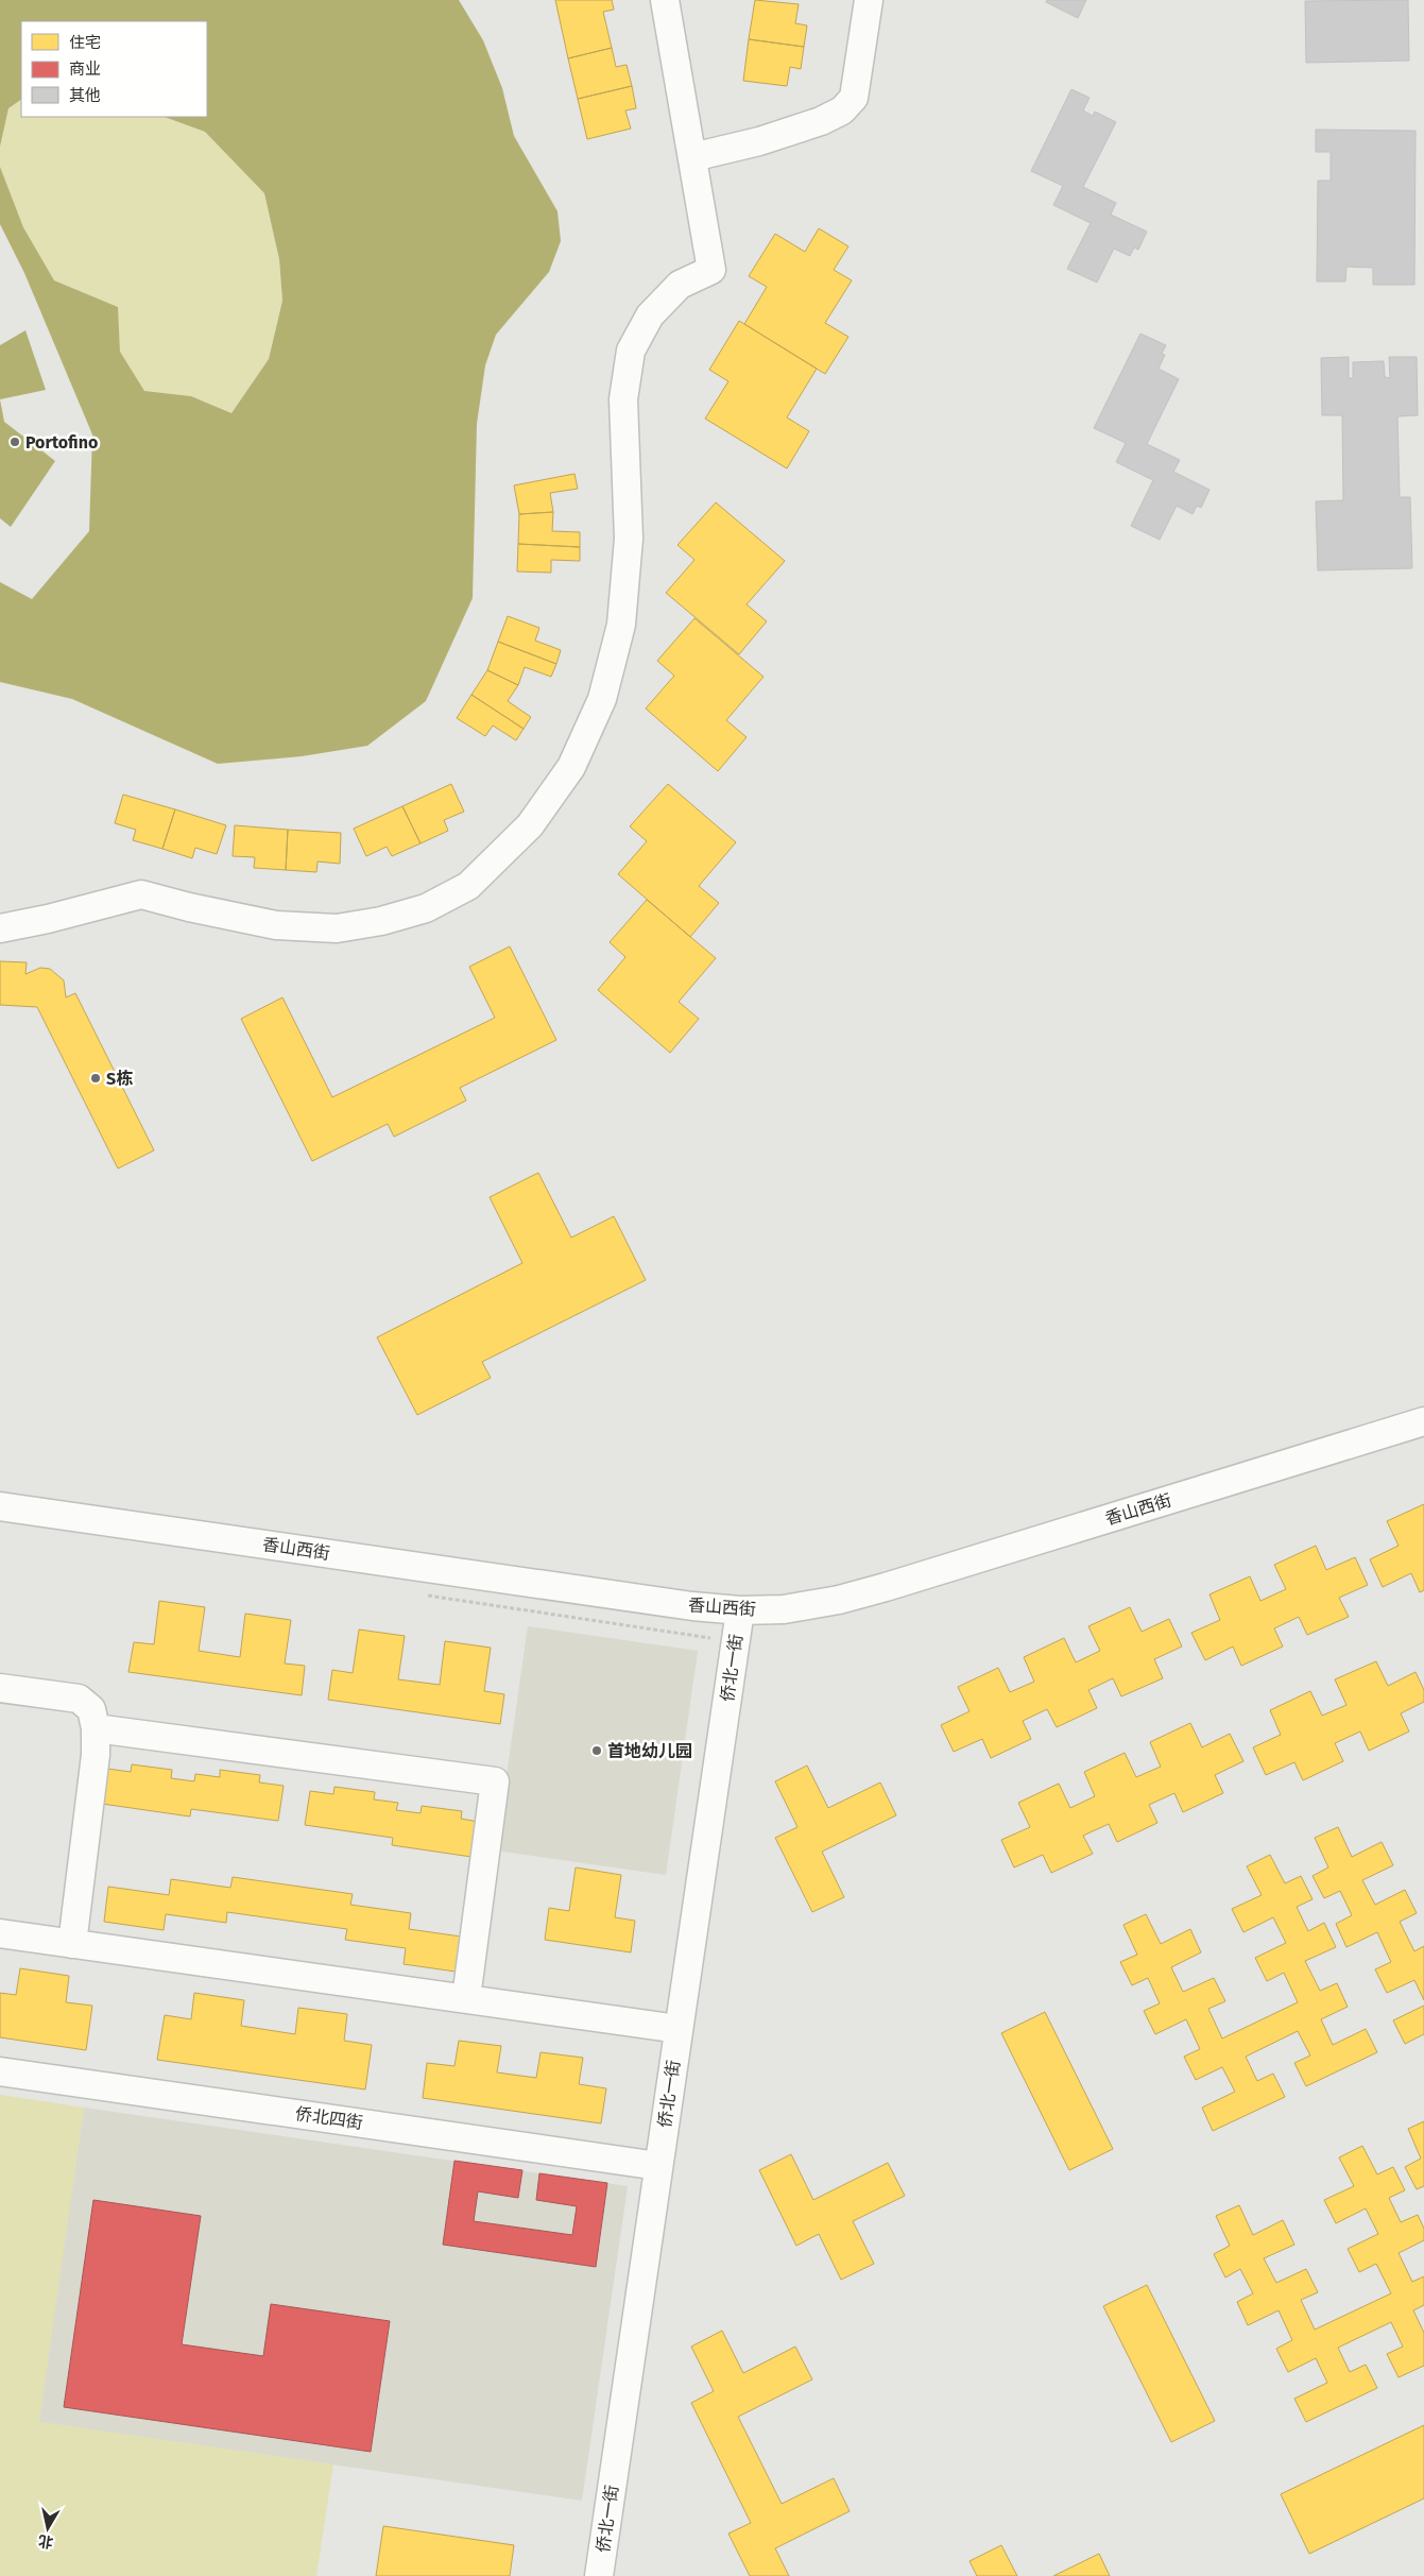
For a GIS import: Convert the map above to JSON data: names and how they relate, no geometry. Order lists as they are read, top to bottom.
{
  "streets": {
    "street": ["香山西街", "侨北一街", "侨北四街"]
  },
  "crossings": [
    ["香山西街", "侨北一街"],
    ["侨北一街", "侨北四街"]
  ],
  "places": ["Portofino", "S栋", "首地幼儿园"],
  "legend": ["住宅", "商业", "其他"],
  "north": "bottom"
}
